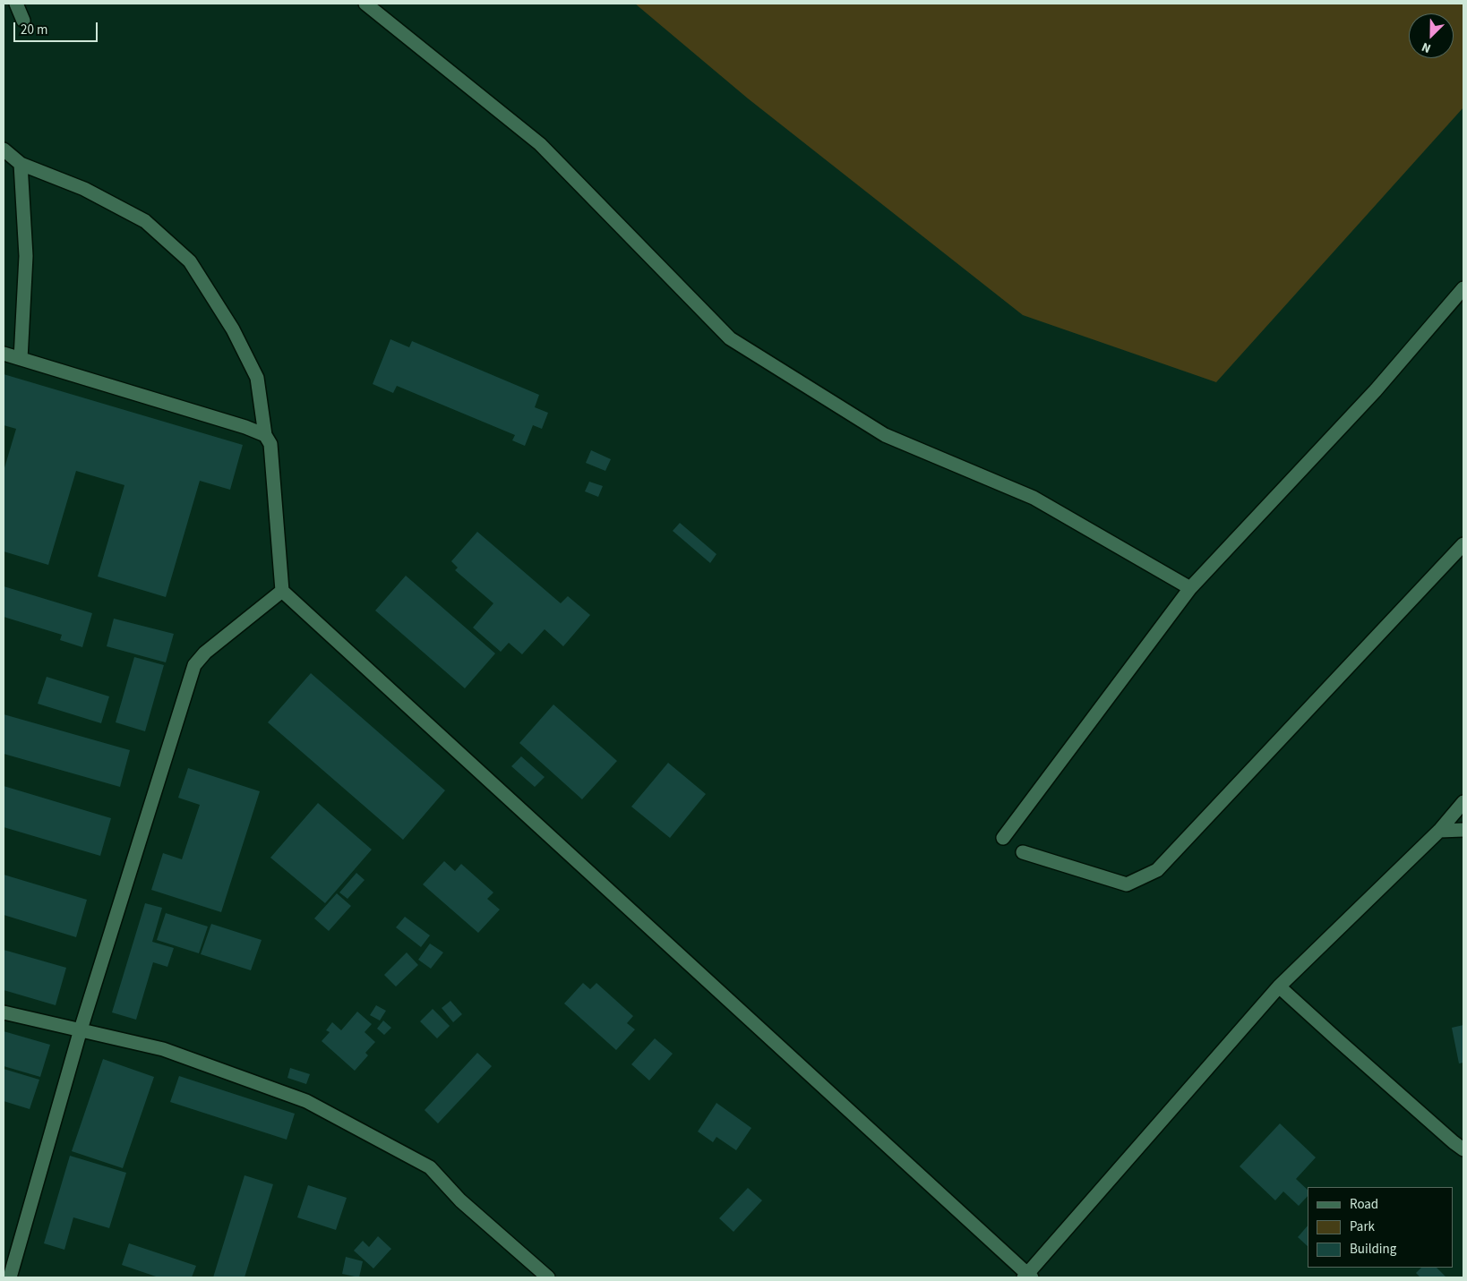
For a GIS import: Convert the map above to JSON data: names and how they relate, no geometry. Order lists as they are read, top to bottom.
{
  "legend": ["Road", "Park", "Building"],
  "scale_bar": "20 m",
  "north": "bottom left"
}
